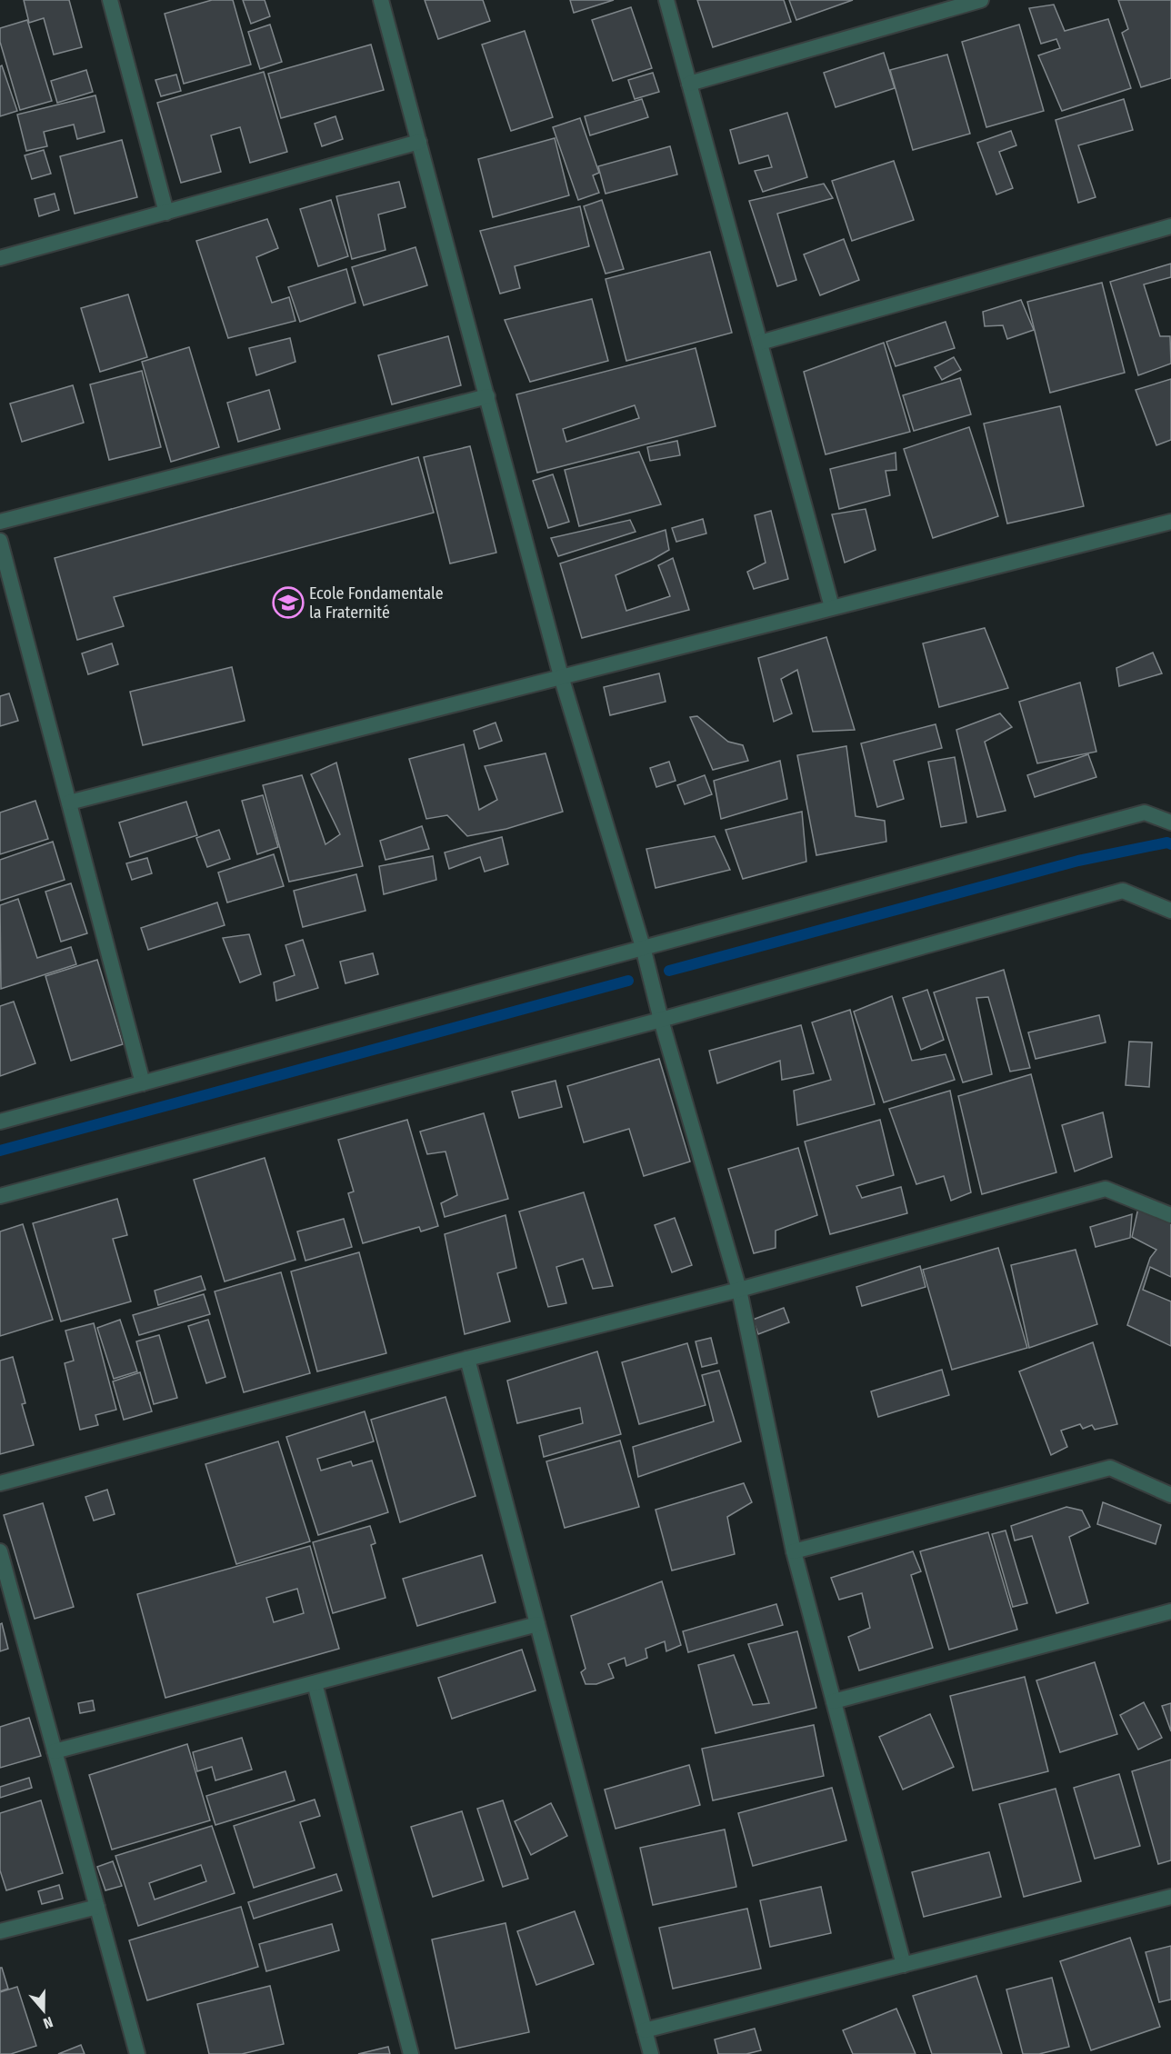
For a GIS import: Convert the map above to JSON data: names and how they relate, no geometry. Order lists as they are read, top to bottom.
{
  "places": {
    "school or university": ["Ecole Fondamentale la Fraternité"]
  },
  "north": "bottom"
}
